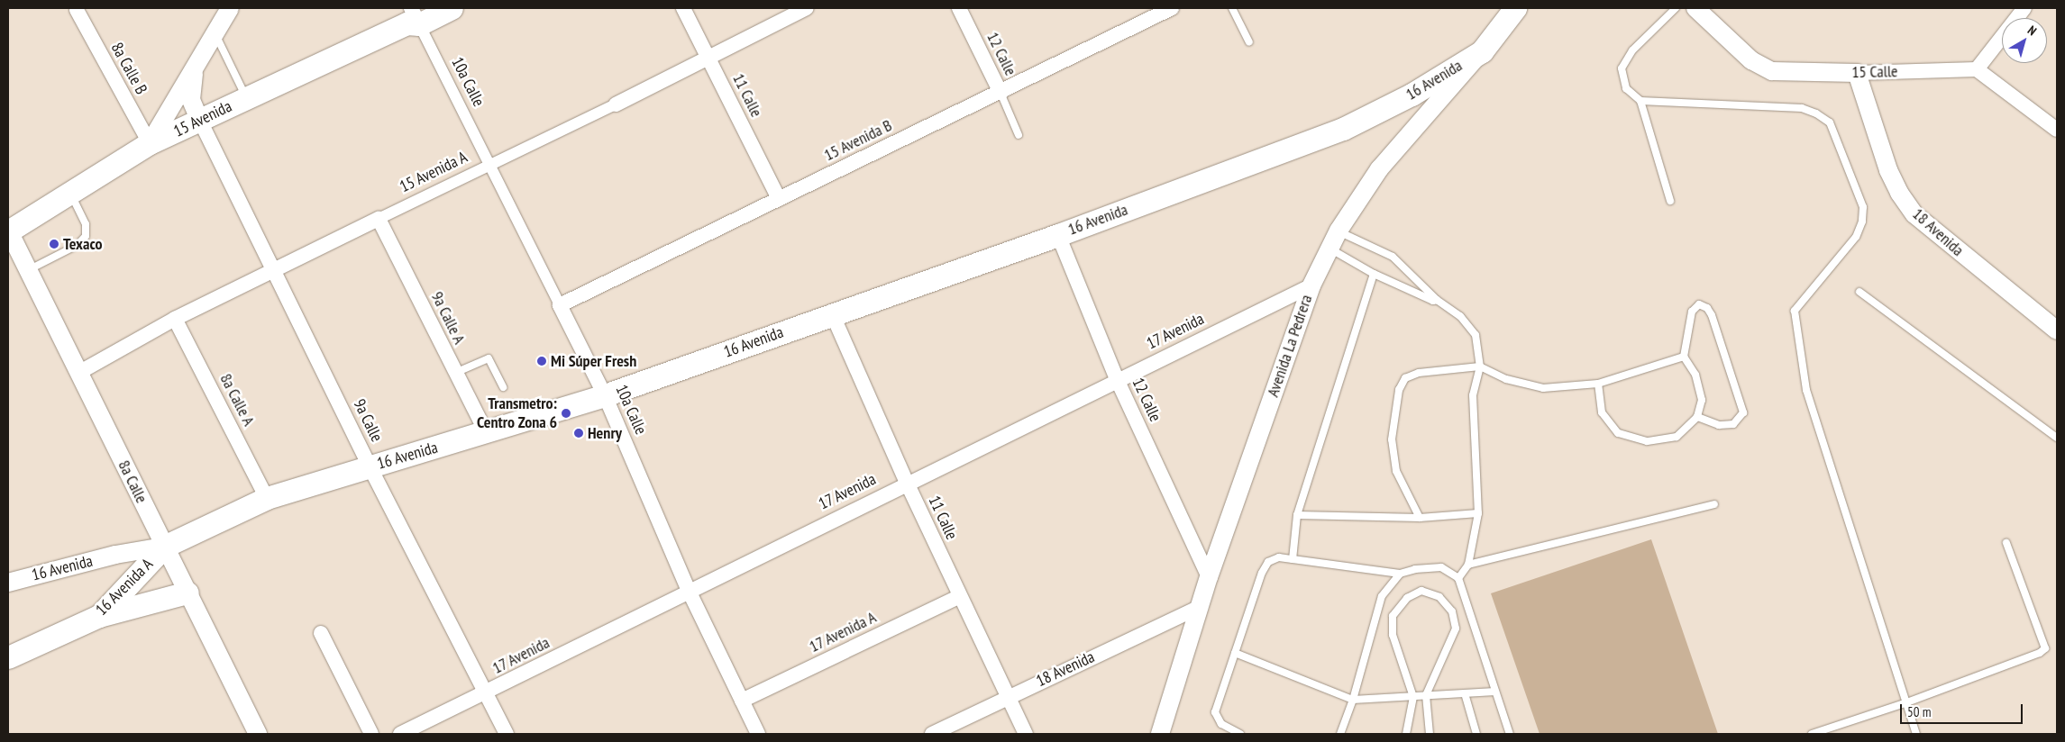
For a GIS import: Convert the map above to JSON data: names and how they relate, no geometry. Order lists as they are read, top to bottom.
{
  "streets": {
    "main road": [
      "16 Avenida",
      "15 Avenida",
      "Avenida La Pedrera",
      "16 Avenida A"
    ],
    "street": [
      "12 Calle",
      "8a Calle B",
      "15 Calle",
      "10a Calle",
      "11 Calle",
      "15 Avenida B",
      "15 Avenida A",
      "18 Avenida",
      "9a Calle A",
      "17 Avenida",
      "8a Calle A",
      "9a Calle",
      "8a Calle",
      "17 Avenida A"
    ]
  },
  "crossings": [
    ["12 Calle", "16 Avenida"],
    ["12 Calle", "15 Avenida B"],
    ["12 Calle", "17 Avenida"],
    ["12 Calle", "Avenida La Pedrera"],
    ["8a Calle B", "15 Avenida"],
    ["15 Calle", "18 Avenida"],
    ["16 Avenida", "10a Calle"],
    ["16 Avenida", "11 Calle"],
    ["16 Avenida", "9a Calle A"],
    ["16 Avenida", "Avenida La Pedrera"],
    ["16 Avenida", "8a Calle A"],
    ["16 Avenida", "9a Calle"],
    ["16 Avenida", "8a Calle"],
    ["16 Avenida", "16 Avenida A"],
    ["10a Calle", "15 Avenida"],
    ["10a Calle", "15 Avenida B"],
    ["10a Calle", "15 Avenida A"],
    ["10a Calle", "17 Avenida"],
    ["10a Calle", "17 Avenida A"],
    ["11 Calle", "15 Avenida B"],
    ["11 Calle", "15 Avenida A"],
    ["11 Calle", "18 Avenida"],
    ["11 Calle", "17 Avenida"],
    ["11 Calle", "17 Avenida A"],
    ["15 Avenida", "9a Calle"],
    ["15 Avenida", "8a Calle"],
    ["15 Avenida A", "9a Calle A"],
    ["15 Avenida A", "8a Calle A"],
    ["15 Avenida A", "9a Calle"],
    ["15 Avenida A", "8a Calle"],
    ["18 Avenida", "Avenida La Pedrera"],
    ["17 Avenida", "Avenida La Pedrera"],
    ["17 Avenida", "9a Calle"],
    ["8a Calle", "16 Avenida A"]
  ],
  "places": [
    "Texaco",
    "Mi Súper Fresh",
    "Transmetro: Centro Zona 6",
    "Henry"
  ],
  "scale_bar": "50 m",
  "north": "top right"
}
